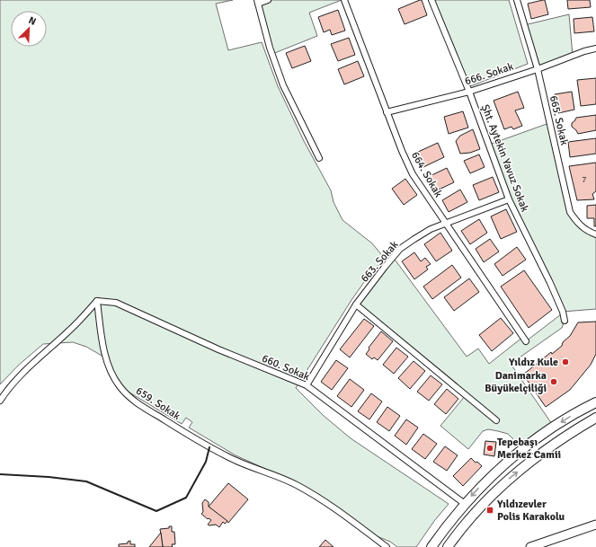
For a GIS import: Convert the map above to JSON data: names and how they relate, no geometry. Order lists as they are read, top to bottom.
{
  "streets": {
    "street": [
      "666. Sokak",
      "665. Sokak",
      "Şht. Aytekin Yavuz Sokak",
      "664. Sokak",
      "663. Sokak",
      "660. Sokak",
      "659. Sokak"
    ]
  },
  "crossings": [
    ["666. Sokak", "665. Sokak"],
    ["666. Sokak", "Şht. Aytekin Yavuz Sokak"],
    ["666. Sokak", "664. Sokak"],
    ["Şht. Aytekin Yavuz Sokak", "663. Sokak"],
    ["664. Sokak", "663. Sokak"],
    ["663. Sokak", "660. Sokak"],
    ["660. Sokak", "659. Sokak"]
  ],
  "places": {
    "other": ["Yıldız Kule", "Danimarka Büyükelçiliği", "Tepebaşı Merkez Camii"],
    "transit": ["Yıldızevler Polis Karakolu"]
  },
  "house_numbers": ["7"],
  "north": "top right"
}
